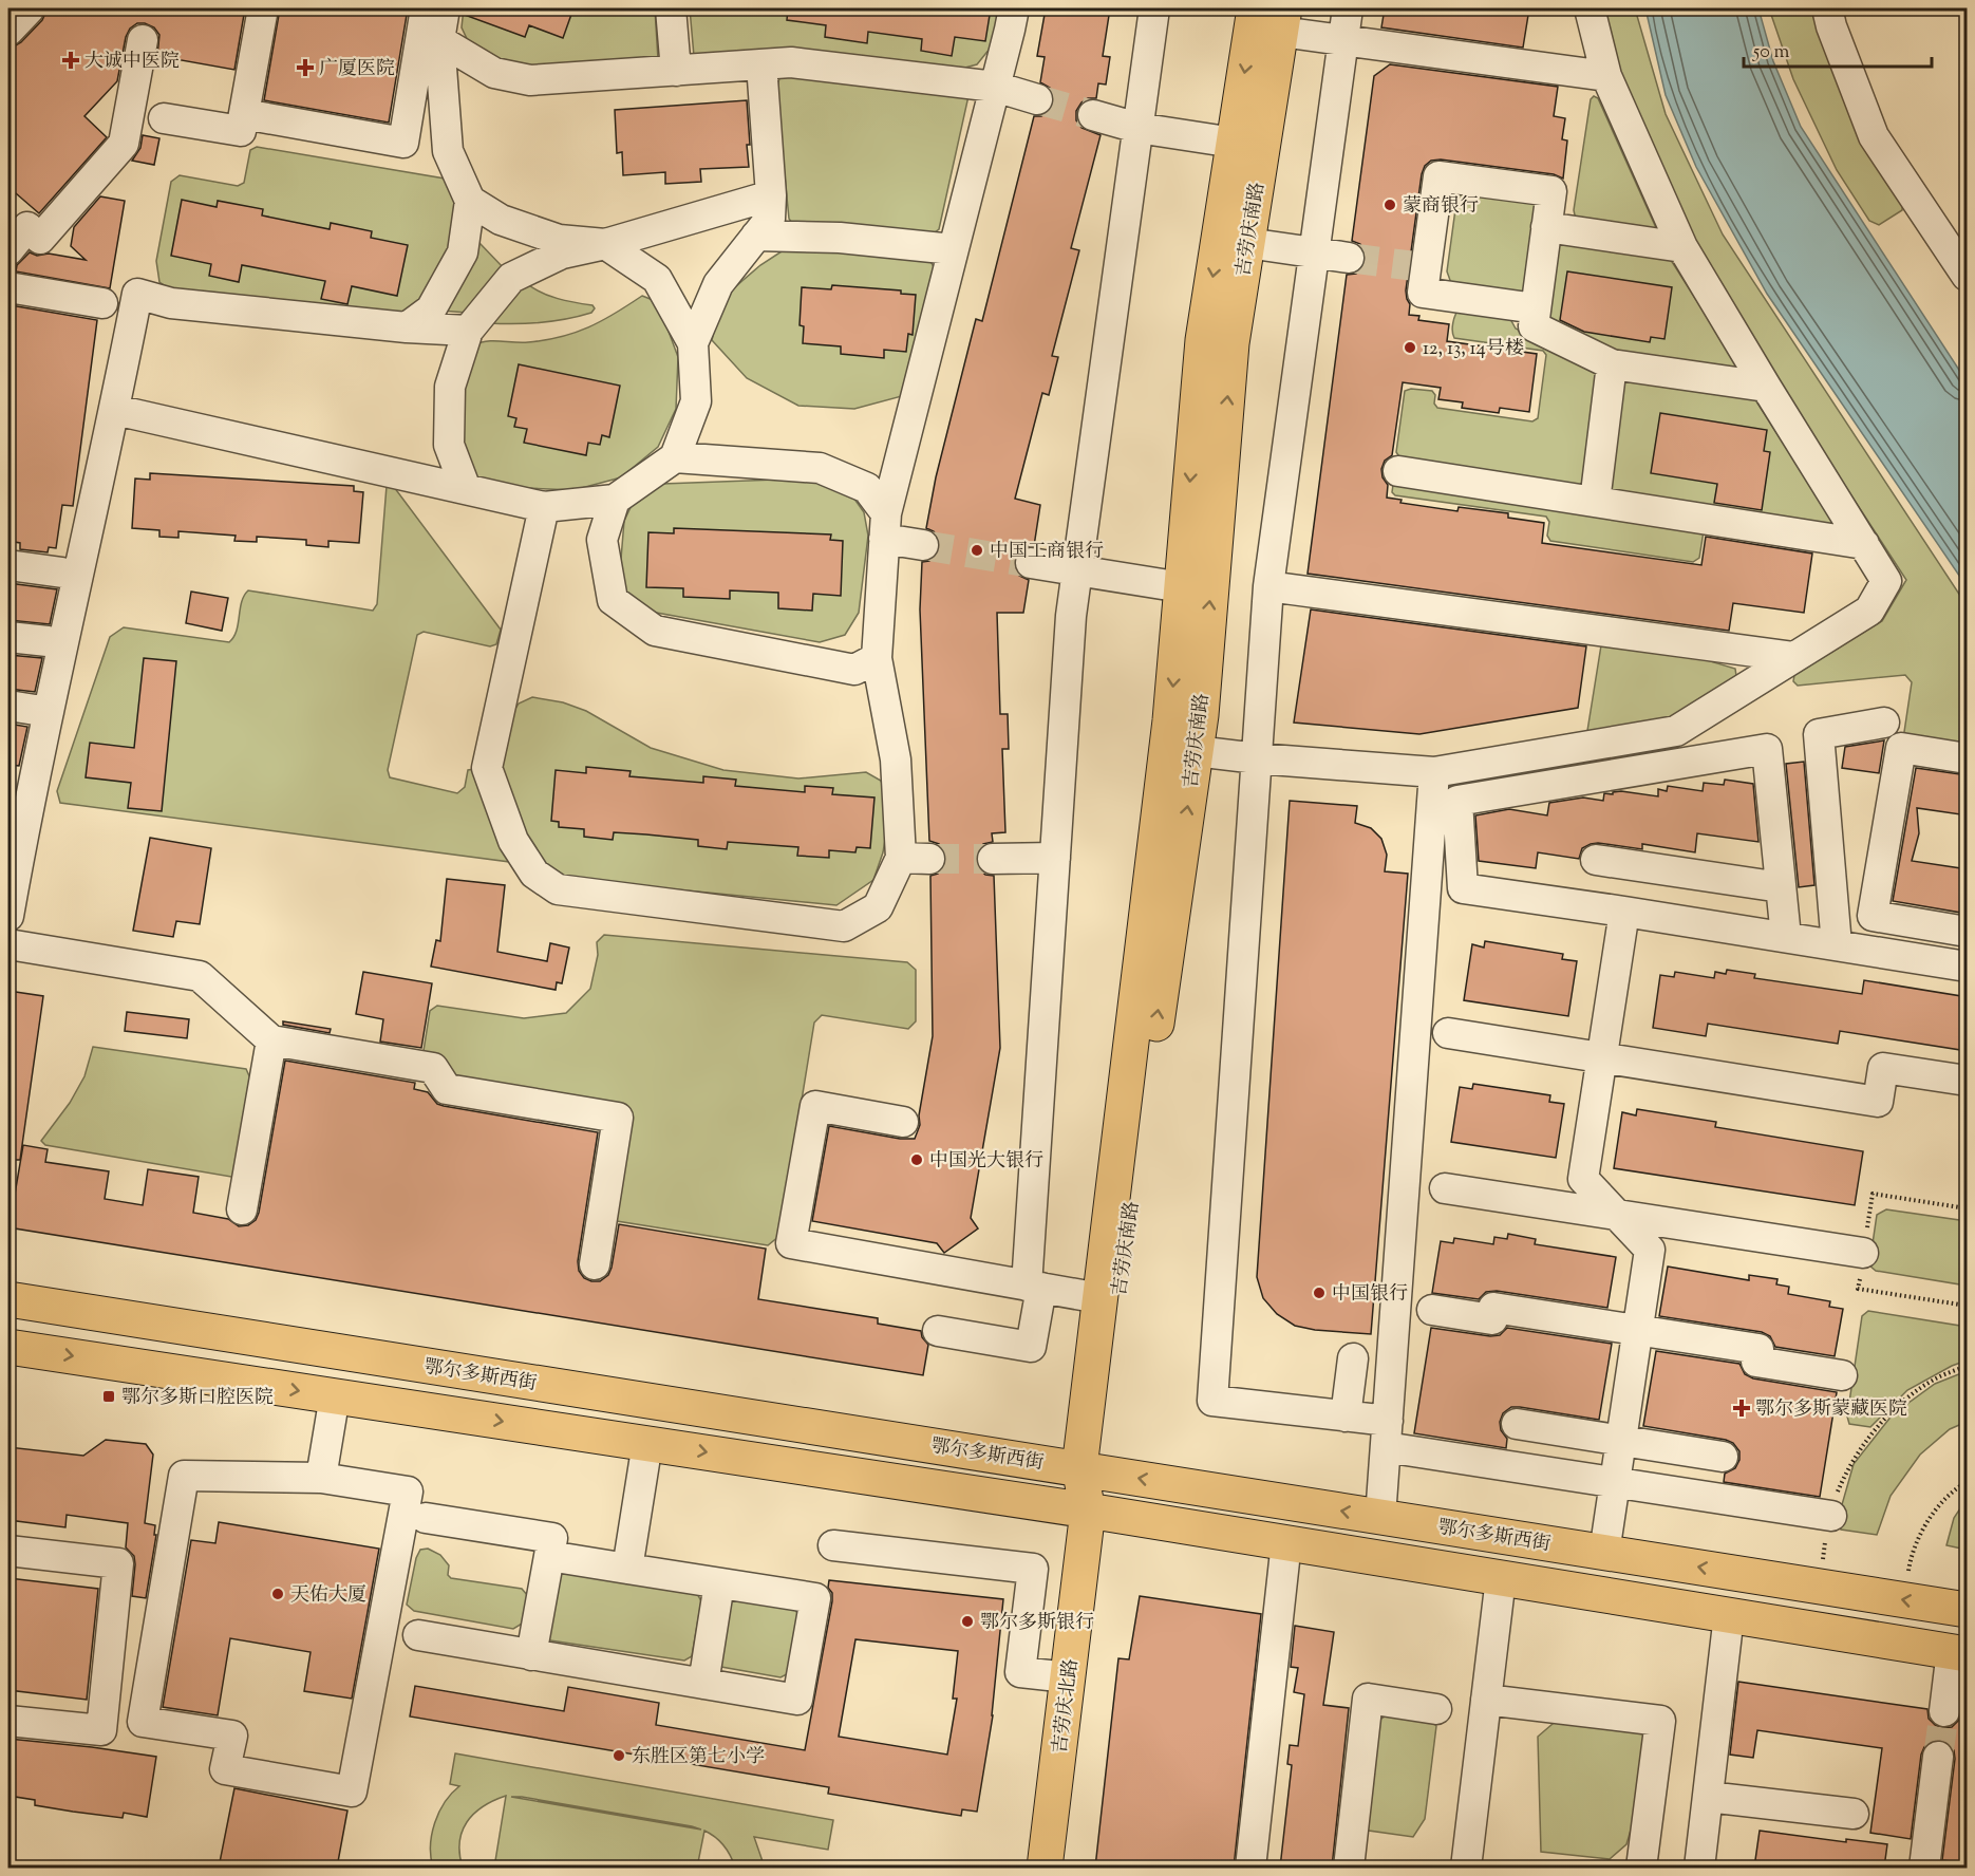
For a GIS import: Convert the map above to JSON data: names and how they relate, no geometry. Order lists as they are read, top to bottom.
{
  "streets": {
    "main road": ["吉劳庆南路", "鄂尔多斯西街", "吉劳庆北路"]
  },
  "crossings": [
    ["吉劳庆南路", "鄂尔多斯西街"],
    ["吉劳庆南路", "吉劳庆北路"],
    ["鄂尔多斯西街", "吉劳庆北路"]
  ],
  "places": {
    "health": ["大诚中医院", "广厦医院", "鄂尔多斯蒙藏医院"],
    "other": [
      "蒙商银行",
      "12, 13, 14号楼",
      "中国工商银行",
      "中国光大银行",
      "中国银行",
      "天佑大厦",
      "鄂尔多斯银行",
      "东胜区第七小学"
    ],
    "transit": ["鄂尔多斯口腔医院"]
  },
  "scale_bar": "50 m"
}
